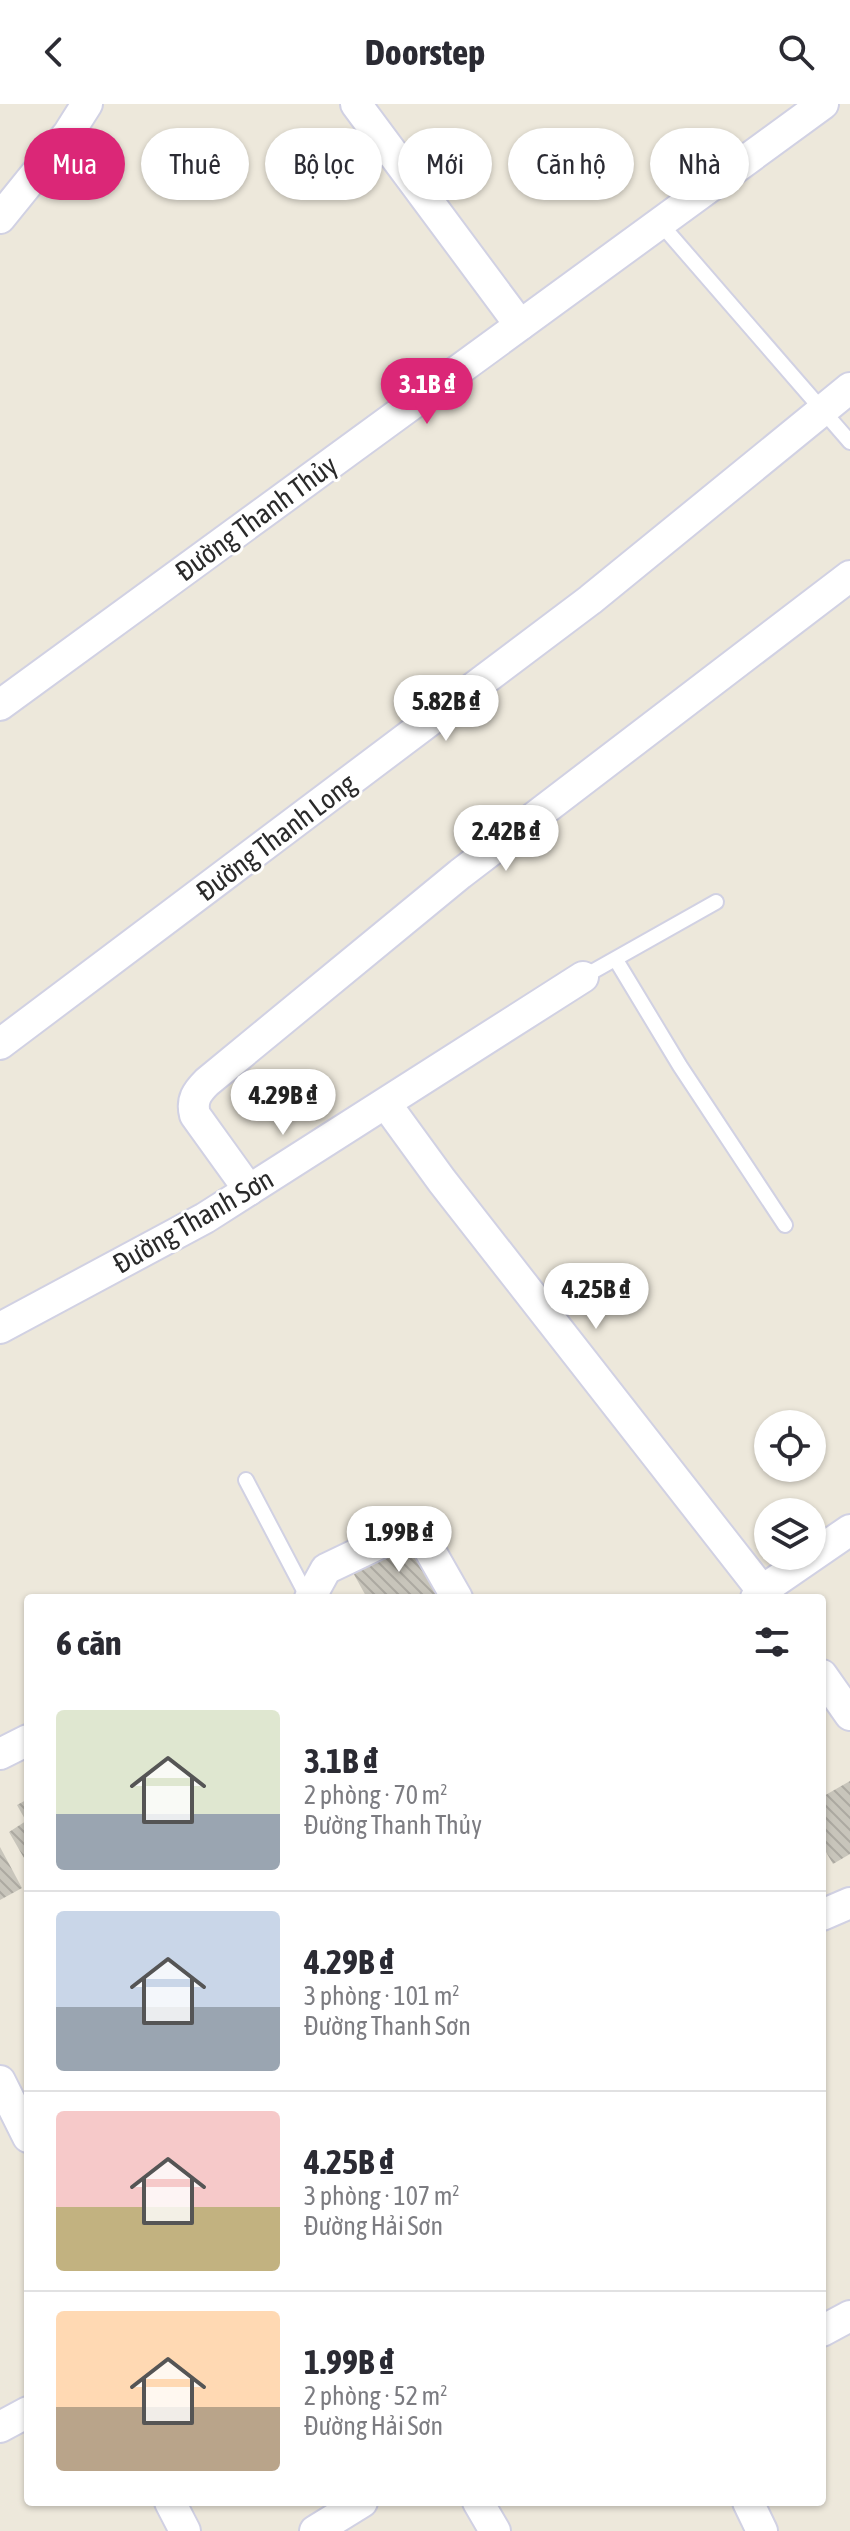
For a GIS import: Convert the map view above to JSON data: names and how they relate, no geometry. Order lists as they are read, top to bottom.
{
  "streets": {
    "street": ["Đường Thanh Thủy", "Đường Thanh Long", "Đường Thanh Sơn"]
  },
  "page": {
    "header": "Doorstep",
    "chip": [
      "Mua",
      "Thuê",
      "Bộ lọc",
      "Mới",
      "Căn hộ",
      "Nhà"
    ],
    "price": [
      "3.1B ₫",
      "5.82B ₫",
      "2.42B ₫",
      "4.29B ₫",
      "4.25B ₫",
      "1.99B ₫"
    ],
    "heading": "6 căn",
    "list": [
      {
        "name": "3.1B ₫",
        "note": "2 phòng · 70 m² · Đường Thanh Thủy"
      },
      {
        "name": "4.29B ₫",
        "note": "3 phòng · 101 m² · Đường Thanh Sơn"
      },
      {
        "name": "4.25B ₫",
        "note": "3 phòng · 107 m² · Đường Hải Sơn"
      },
      {
        "name": "1.99B ₫",
        "note": "2 phòng · 52 m² · Đường Hải Sơn"
      }
    ]
  }
}
